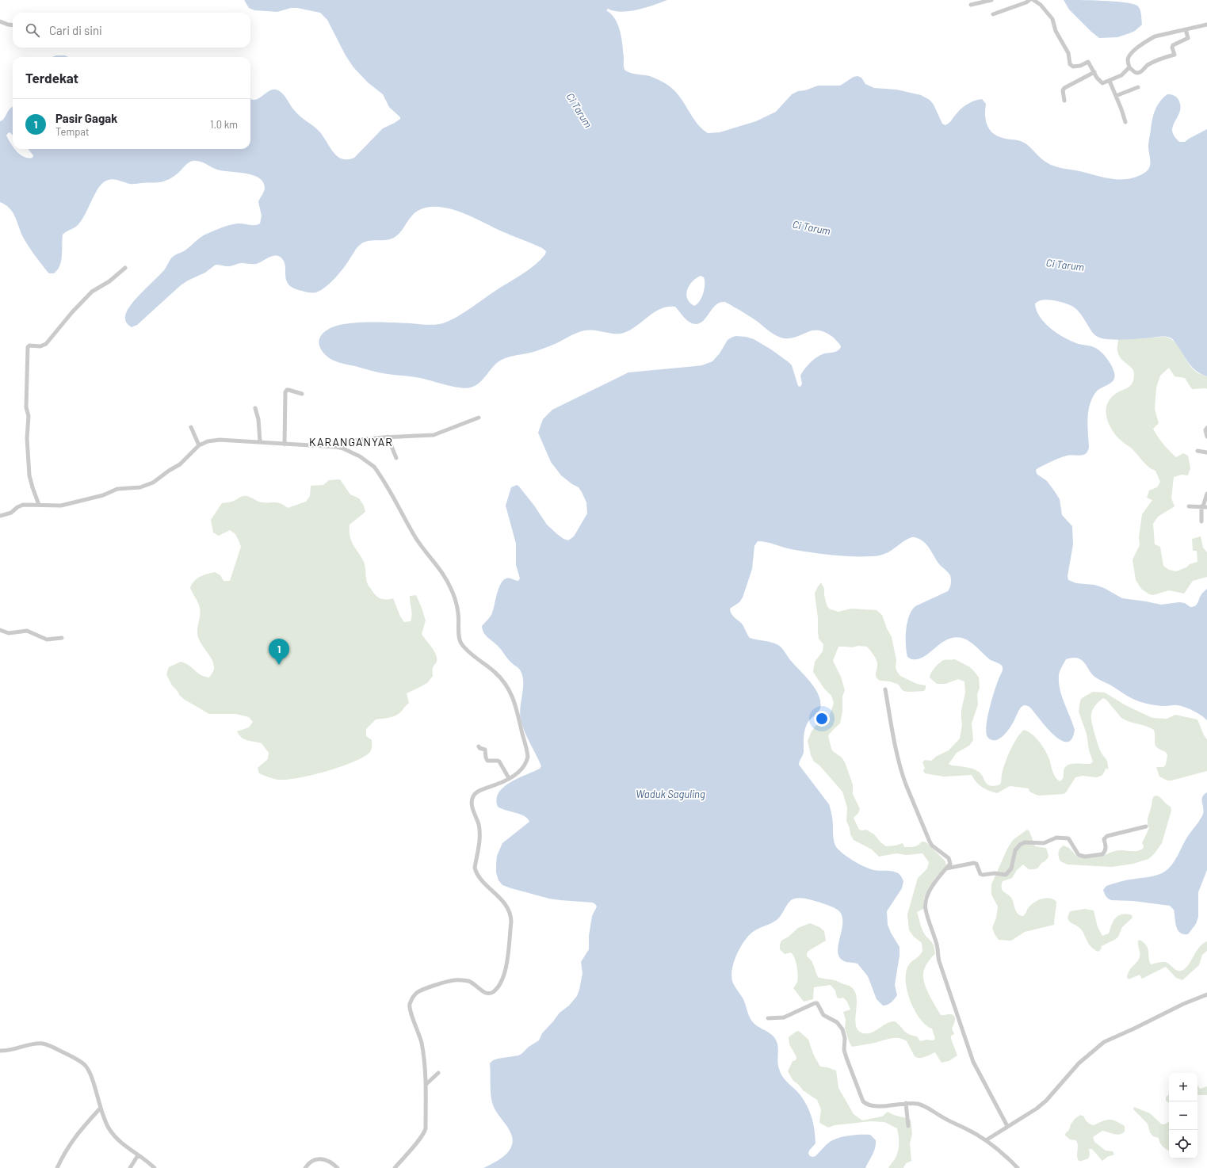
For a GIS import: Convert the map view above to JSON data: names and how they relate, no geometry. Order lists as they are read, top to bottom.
{
  "districts": ["KARANGANYAR"],
  "water": ["Ci Tarum", "Waduk Saguling"],
  "page": {
    "search": "Cari di sini",
    "heading": "Terdekat",
    "list": [
      {
        "mark": "1",
        "name": "Pasir Gagak",
        "note": "Tempat",
        "value": "1.0 km"
      }
    ],
    "pins": "1",
    "map_buttons": ["+", "−"]
  }
}
